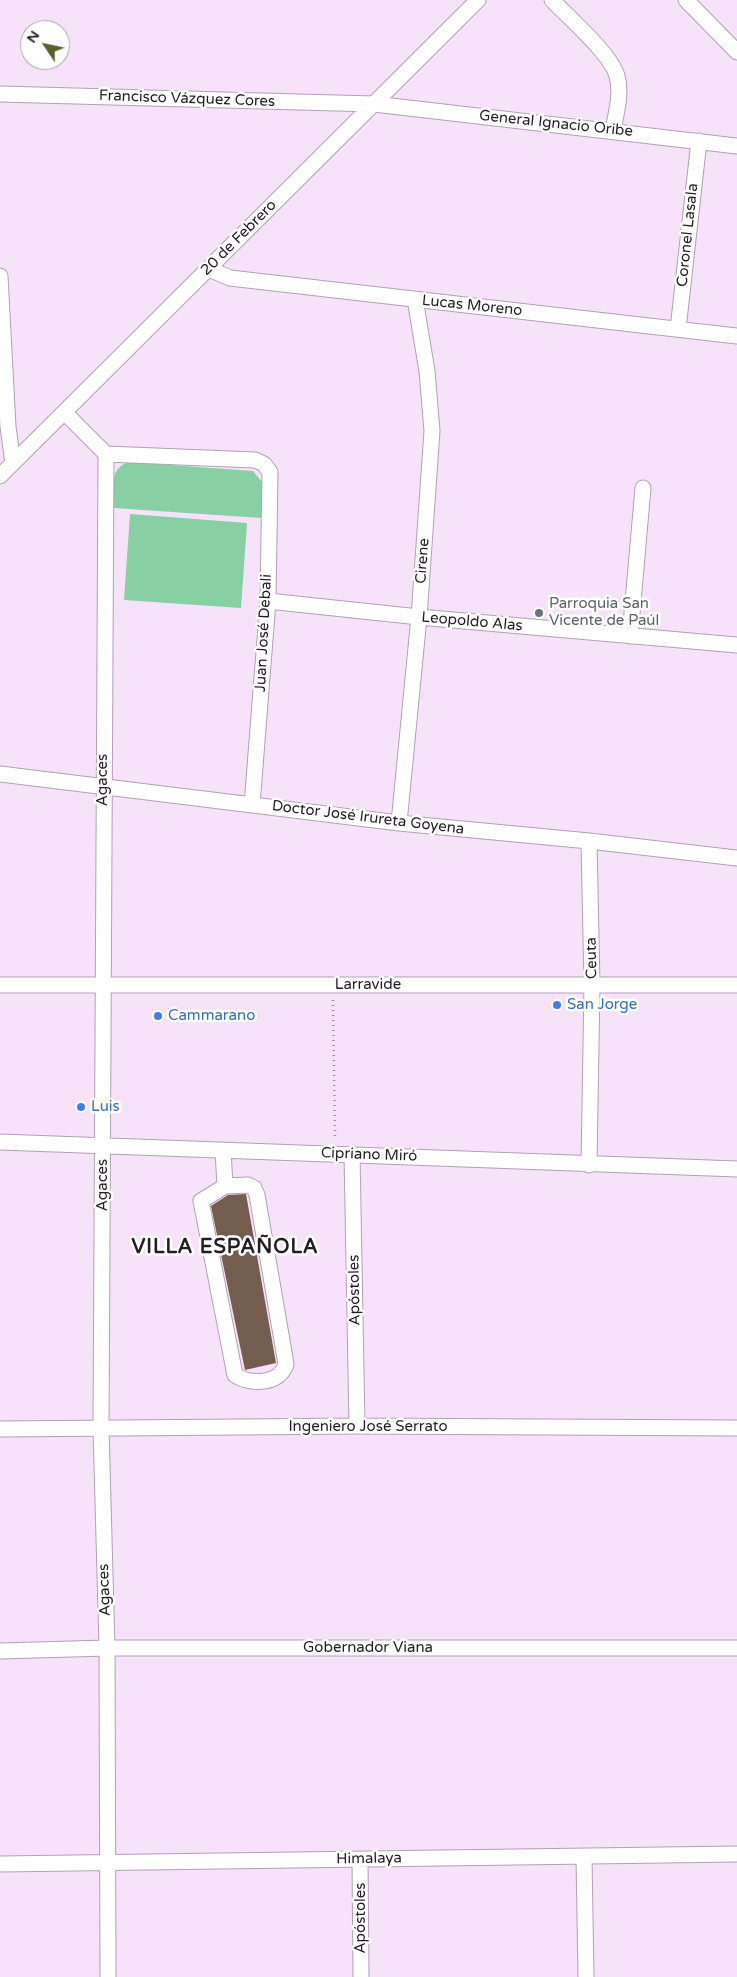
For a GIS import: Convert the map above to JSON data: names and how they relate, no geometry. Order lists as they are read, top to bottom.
{
  "streets": {
    "street": [
      "Francisco Vázquez Cores",
      "General Ignacio Oribe",
      "Coronel Lasala",
      "20 de Febrero",
      "Lucas Moreno",
      "Cirene",
      "Leopoldo Alas",
      "Juan José Debali",
      "Agaces",
      "Doctor José Irureta Goyena",
      "Ceuta",
      "Larravide",
      "Cipriano Miró",
      "Apóstoles",
      "Ingeniero José Serrato",
      "Gobernador Viana",
      "Himalaya"
    ]
  },
  "crossings": [
    ["Francisco Vázquez Cores", "General Ignacio Oribe"],
    ["Francisco Vázquez Cores", "20 de Febrero"],
    ["General Ignacio Oribe", "Coronel Lasala"],
    ["General Ignacio Oribe", "20 de Febrero"],
    ["Coronel Lasala", "Lucas Moreno"],
    ["20 de Febrero", "Lucas Moreno"],
    ["Lucas Moreno", "Cirene"],
    ["Cirene", "Leopoldo Alas"],
    ["Cirene", "Doctor José Irureta Goyena"],
    ["Leopoldo Alas", "Juan José Debali"],
    ["Juan José Debali", "Agaces"],
    ["Juan José Debali", "Doctor José Irureta Goyena"],
    ["Agaces", "Doctor José Irureta Goyena"],
    ["Agaces", "Larravide"],
    ["Agaces", "Cipriano Miró"],
    ["Agaces", "Ingeniero José Serrato"],
    ["Agaces", "Gobernador Viana"],
    ["Agaces", "Himalaya"],
    ["Doctor José Irureta Goyena", "Ceuta"],
    ["Ceuta", "Larravide"],
    ["Ceuta", "Cipriano Miró"],
    ["Cipriano Miró", "Apóstoles"],
    ["Apóstoles", "Ingeniero José Serrato"],
    ["Apóstoles", "Himalaya"]
  ],
  "districts": ["VILLA ESPAÑOLA"],
  "places": [
    "Parroquia San Vicente de Paúl",
    "San Jorge",
    "Cammarano",
    "Luis"
  ],
  "north": "top left"
}
